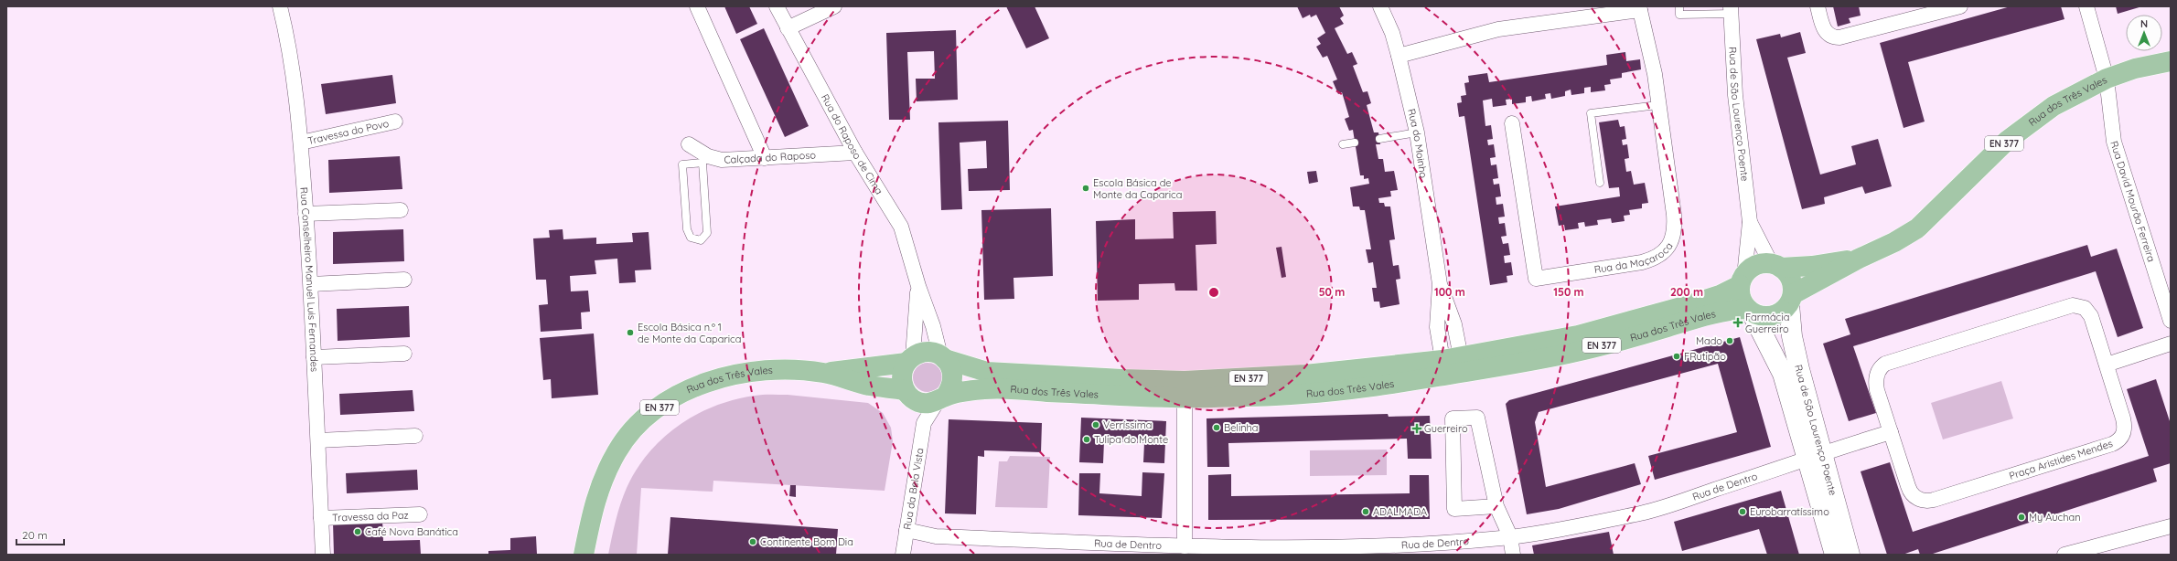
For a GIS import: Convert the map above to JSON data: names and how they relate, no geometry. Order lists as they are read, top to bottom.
{
  "streets": {
    "main road": ["Rua dos Três Vales", "EN 377"],
    "street": [
      "Rua de São Lourenço Poente",
      "Travessa do Povo",
      "Rua do Moinho",
      "Rua do Raposo de Cima",
      "Calçada do Raposo",
      "Rua David Mourão Ferreira",
      "Rua da Maçaroca",
      "Rua Conselheiro Manuel Luis Fernandes",
      "Praça Aristides Mendes",
      "Rua de Dentro",
      "Rua da Bela Vista",
      "Travessa da Paz"
    ]
  },
  "crossings": [
    ["Rua dos Três Vales", "Rua de São Lourenço Poente"],
    ["Rua dos Três Vales", "Rua do Moinho"],
    ["Rua dos Três Vales", "EN 377"],
    ["Rua dos Três Vales", "Rua do Raposo de Cima"],
    ["Rua dos Três Vales", "Rua David Mourão Ferreira"],
    ["Rua dos Três Vales", "Rua da Bela Vista"],
    ["Rua de São Lourenço Poente", "EN 377"],
    ["Rua de São Lourenço Poente", "Rua de Dentro"],
    ["Travessa do Povo", "Rua Conselheiro Manuel Luis Fernandes"],
    ["Rua do Moinho", "Rua da Maçaroca"],
    ["Rua do Raposo de Cima", "Calçada do Raposo"],
    ["Rua do Raposo de Cima", "Rua da Bela Vista"],
    ["Rua Conselheiro Manuel Luis Fernandes", "Travessa da Paz"],
    ["Praça Aristides Mendes", "Rua de Dentro"],
    ["Rua de Dentro", "Rua da Bela Vista"]
  ],
  "places": {
    "other": [
      "Escola Básica de Monte da Caparica",
      "Escola Básica n.º 1 de Monte da Caparica",
      "Mado",
      "FRutipão",
      "Verríssima",
      "Belinha",
      "Tulipa do Monte",
      "ADALMADA",
      "Eurobarratíssimo",
      "My Auchan",
      "Café Nova Banática",
      "Continente Bom Dia"
    ],
    "health": ["Farmácia Guerreiro", "Guerreiro"]
  },
  "scale_bar": "20 m",
  "north": "top",
  "rings": [
    "50 m",
    "100 m",
    "150 m",
    "200 m"
  ]
}
